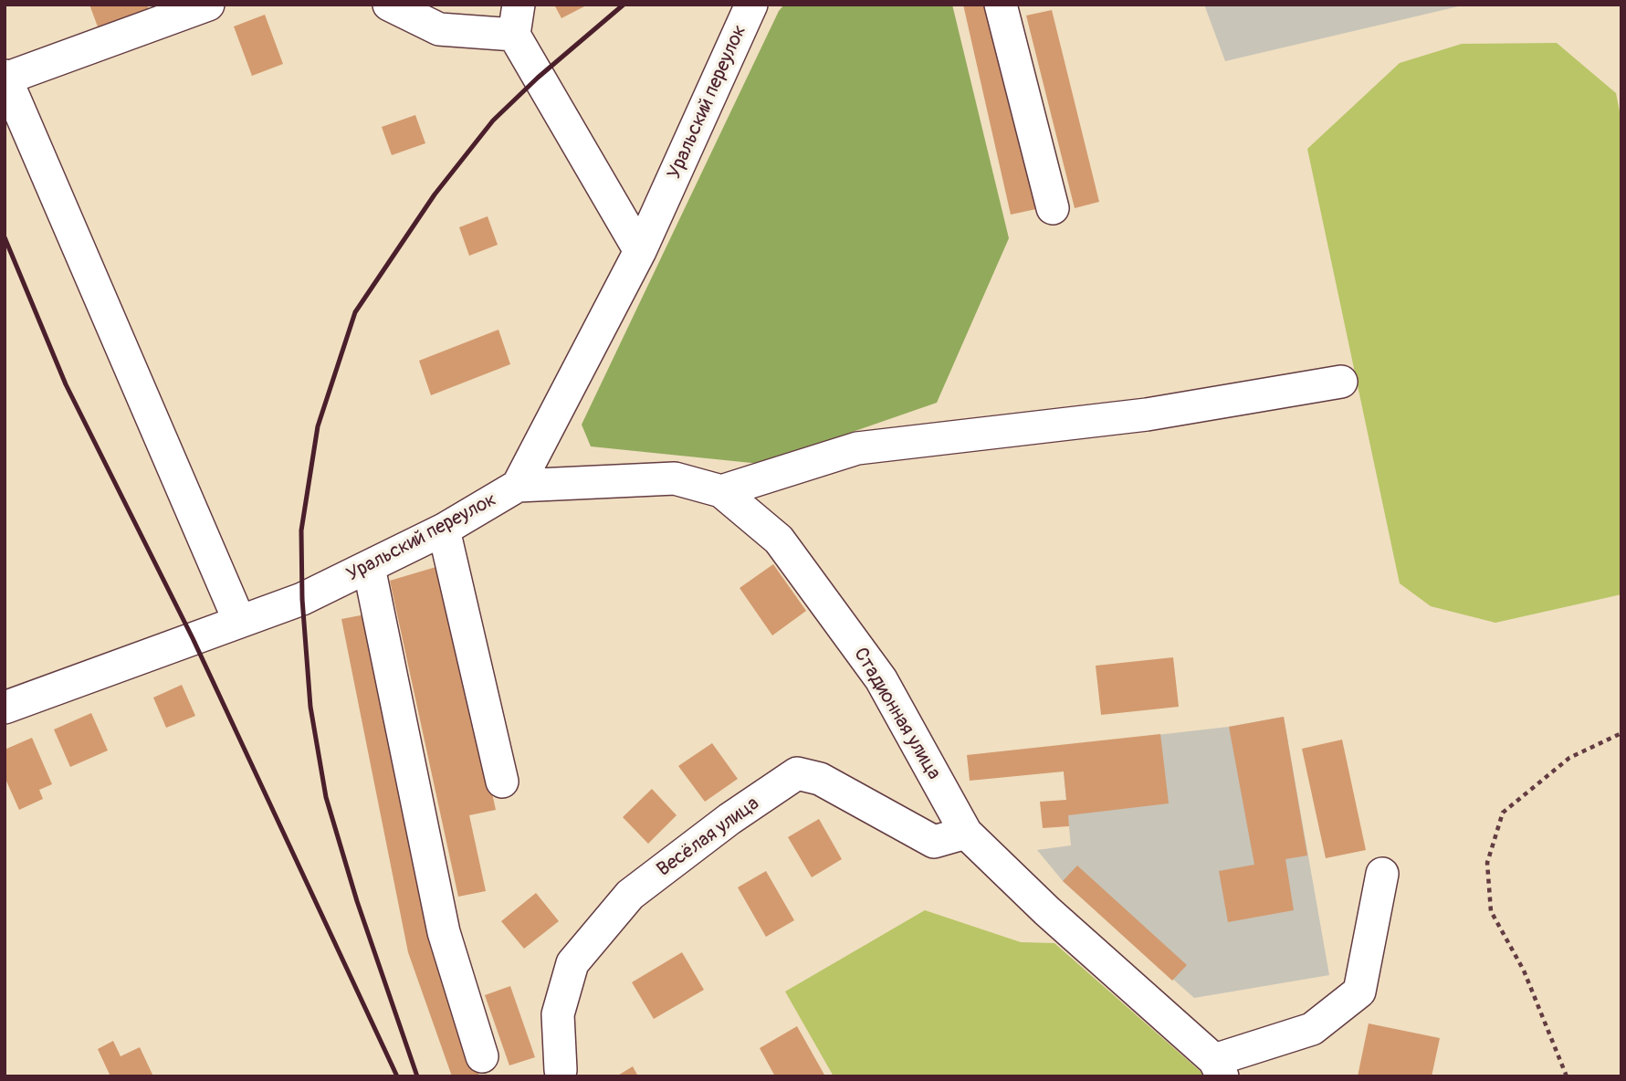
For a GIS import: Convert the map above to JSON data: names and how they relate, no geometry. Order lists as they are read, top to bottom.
{
  "streets": {
    "street": ["Уральский переулок", "Стадионная улица", "Весёлая улица"]
  },
  "crossings": [
    ["Уральский переулок", "Стадионная улица"],
    ["Стадионная улица", "Весёлая улица"]
  ]
}
